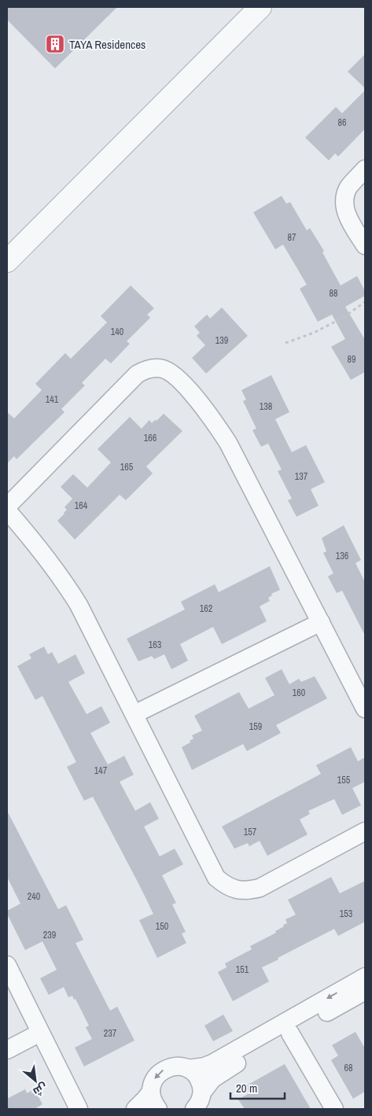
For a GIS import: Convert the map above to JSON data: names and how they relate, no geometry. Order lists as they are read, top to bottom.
{
  "places": {
    "building": ["TAYA Residences"]
  },
  "house_numbers": [
    "86",
    "87",
    "88",
    "140",
    "139",
    "89",
    "141",
    "138",
    "166",
    "165",
    "137",
    "164",
    "136",
    "162",
    "163",
    "160",
    "159",
    "147",
    "155",
    "157",
    "240",
    "153",
    "150",
    "239",
    "151",
    "237",
    "68"
  ],
  "scale_bar": "20 m",
  "north": "bottom right"
}
